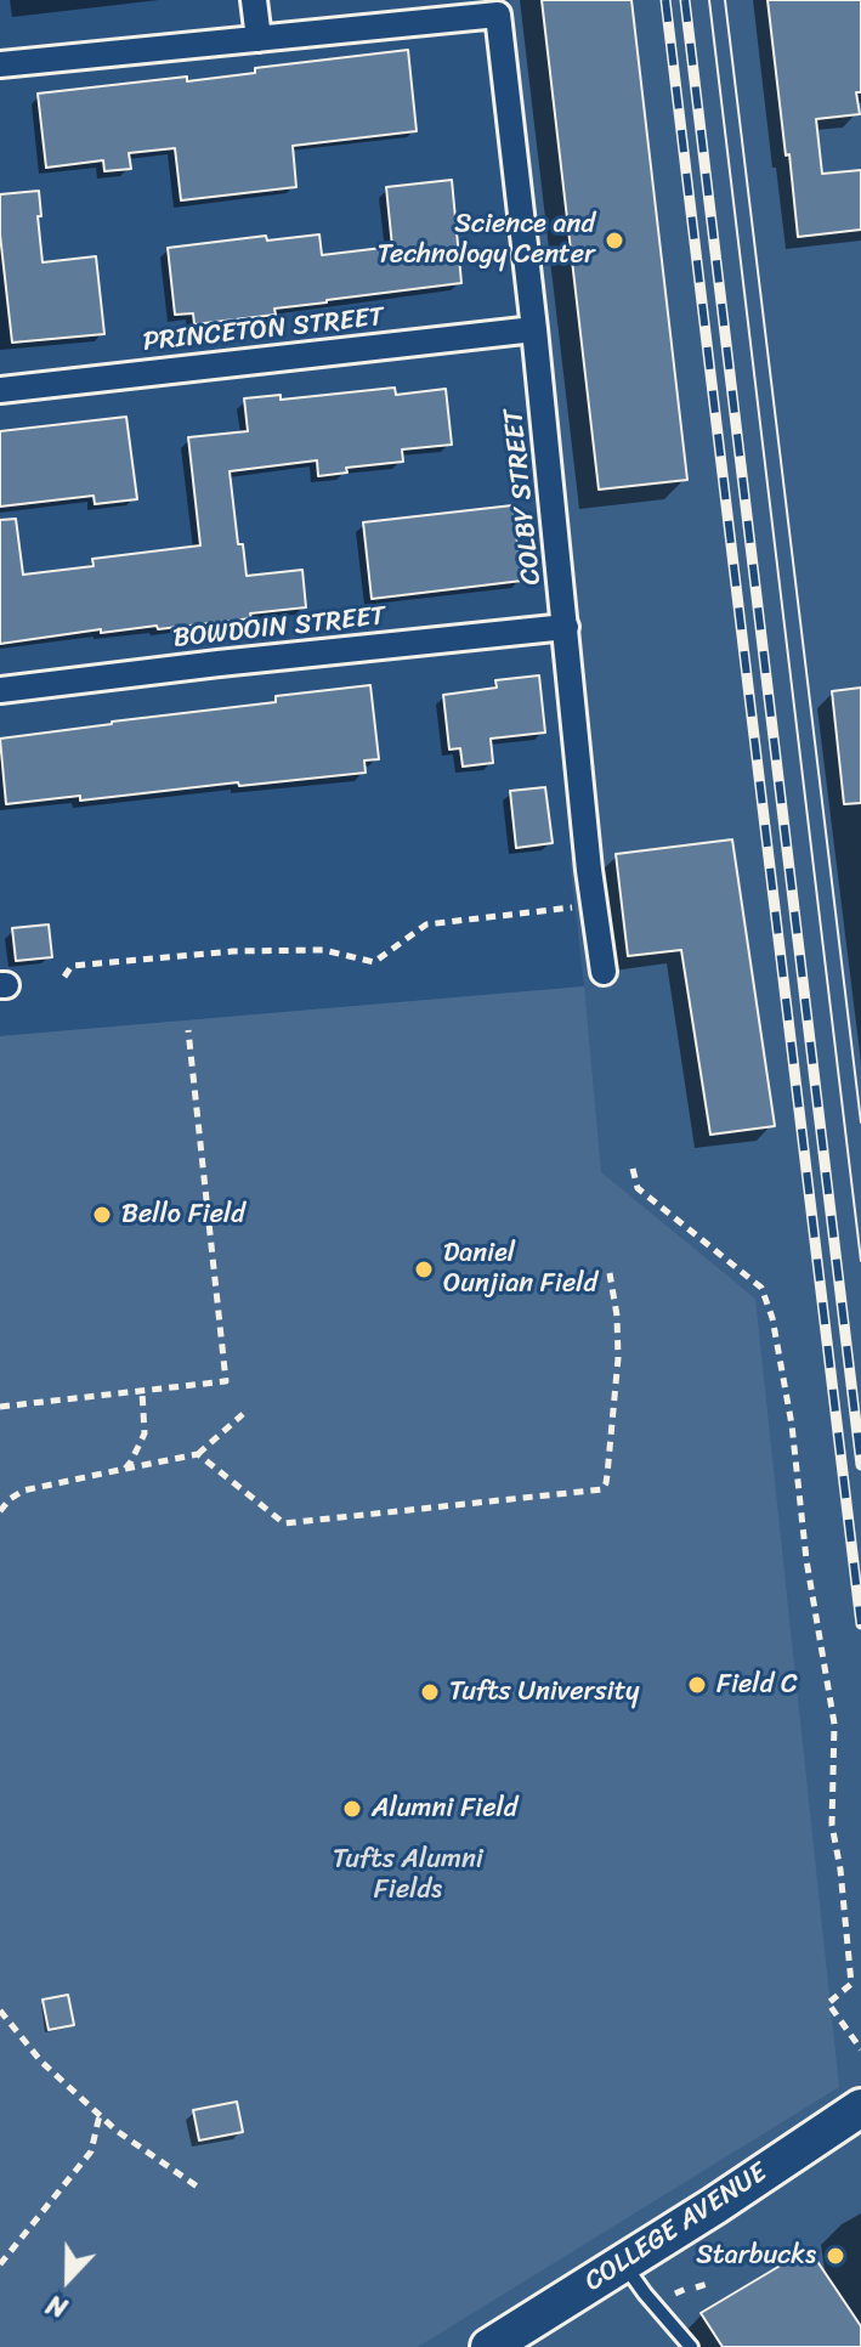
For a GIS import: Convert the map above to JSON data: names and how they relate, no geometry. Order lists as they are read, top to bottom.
{
  "streets": {
    "street": [
      "PRINCETON STREET",
      "COLBY STREET",
      "BOWDOIN STREET",
      "COLLEGE AVENUE"
    ]
  },
  "crossings": [
    ["PRINCETON STREET", "COLBY STREET"],
    ["COLBY STREET", "BOWDOIN STREET"]
  ],
  "parks": ["Tufts Alumni Fields"],
  "places": [
    "Science and Technology Center",
    "Bello Field",
    "Daniel Ounjian Field",
    "Field C",
    "Tufts University",
    "Alumni Field",
    "Starbucks"
  ],
  "north": "bottom"
}
